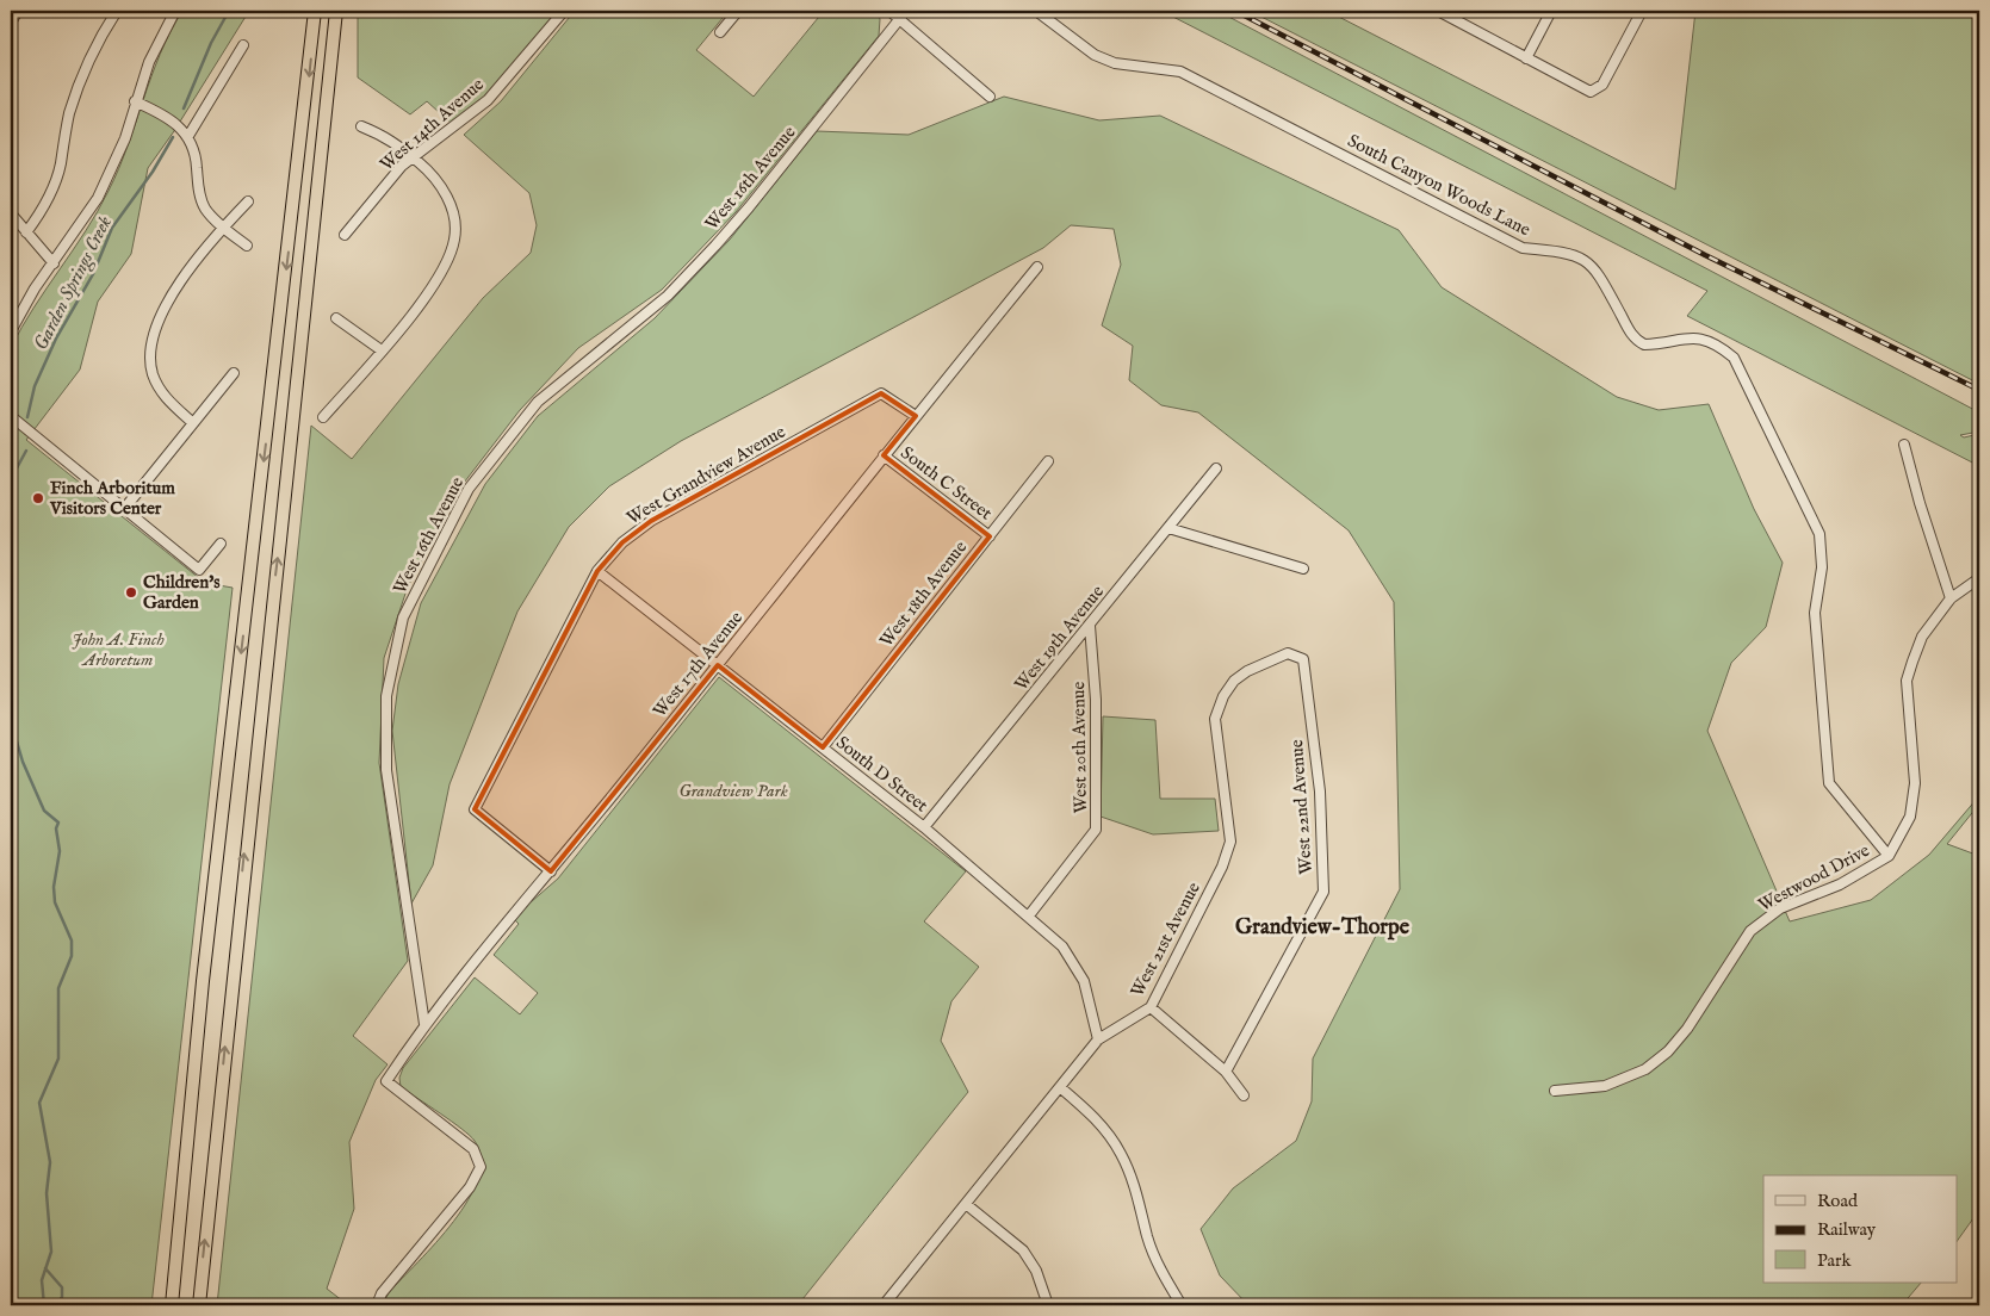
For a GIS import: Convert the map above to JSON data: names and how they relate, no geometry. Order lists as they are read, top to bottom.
{
  "streets": {
    "street": [
      "West 14th Avenue",
      "West 16th Avenue",
      "South Canyon Woods Lane",
      "West Grandview Avenue",
      "South C Street",
      "West 18th Avenue",
      "West 19th Avenue",
      "West 17th Avenue",
      "West 20th Avenue",
      "South D Street",
      "West 22nd Avenue",
      "Westwood Drive",
      "West 21st Avenue"
    ]
  },
  "crossings": [
    ["West 16th Avenue", "West 17th Avenue"],
    ["South Canyon Woods Lane", "Westwood Drive"],
    ["West Grandview Avenue", "West 17th Avenue"],
    ["West Grandview Avenue", "South D Street"],
    ["South C Street", "West 18th Avenue"],
    ["South C Street", "West 17th Avenue"],
    ["West 18th Avenue", "South D Street"],
    ["West 19th Avenue", "West 20th Avenue"],
    ["West 19th Avenue", "South D Street"],
    ["West 17th Avenue", "South D Street"],
    ["West 20th Avenue", "South D Street"],
    ["South D Street", "West 21st Avenue"],
    ["West 22nd Avenue", "West 21st Avenue"]
  ],
  "districts": ["Grandview-Thorpe"],
  "water": ["Garden Springs Creek"],
  "parks": ["John A. Finch Arboretum", "Grandview Park"],
  "places": ["Finch Arboritum Visitors Center", "Children's Garden"],
  "legend": ["Road", "Railway", "Park"]
}
